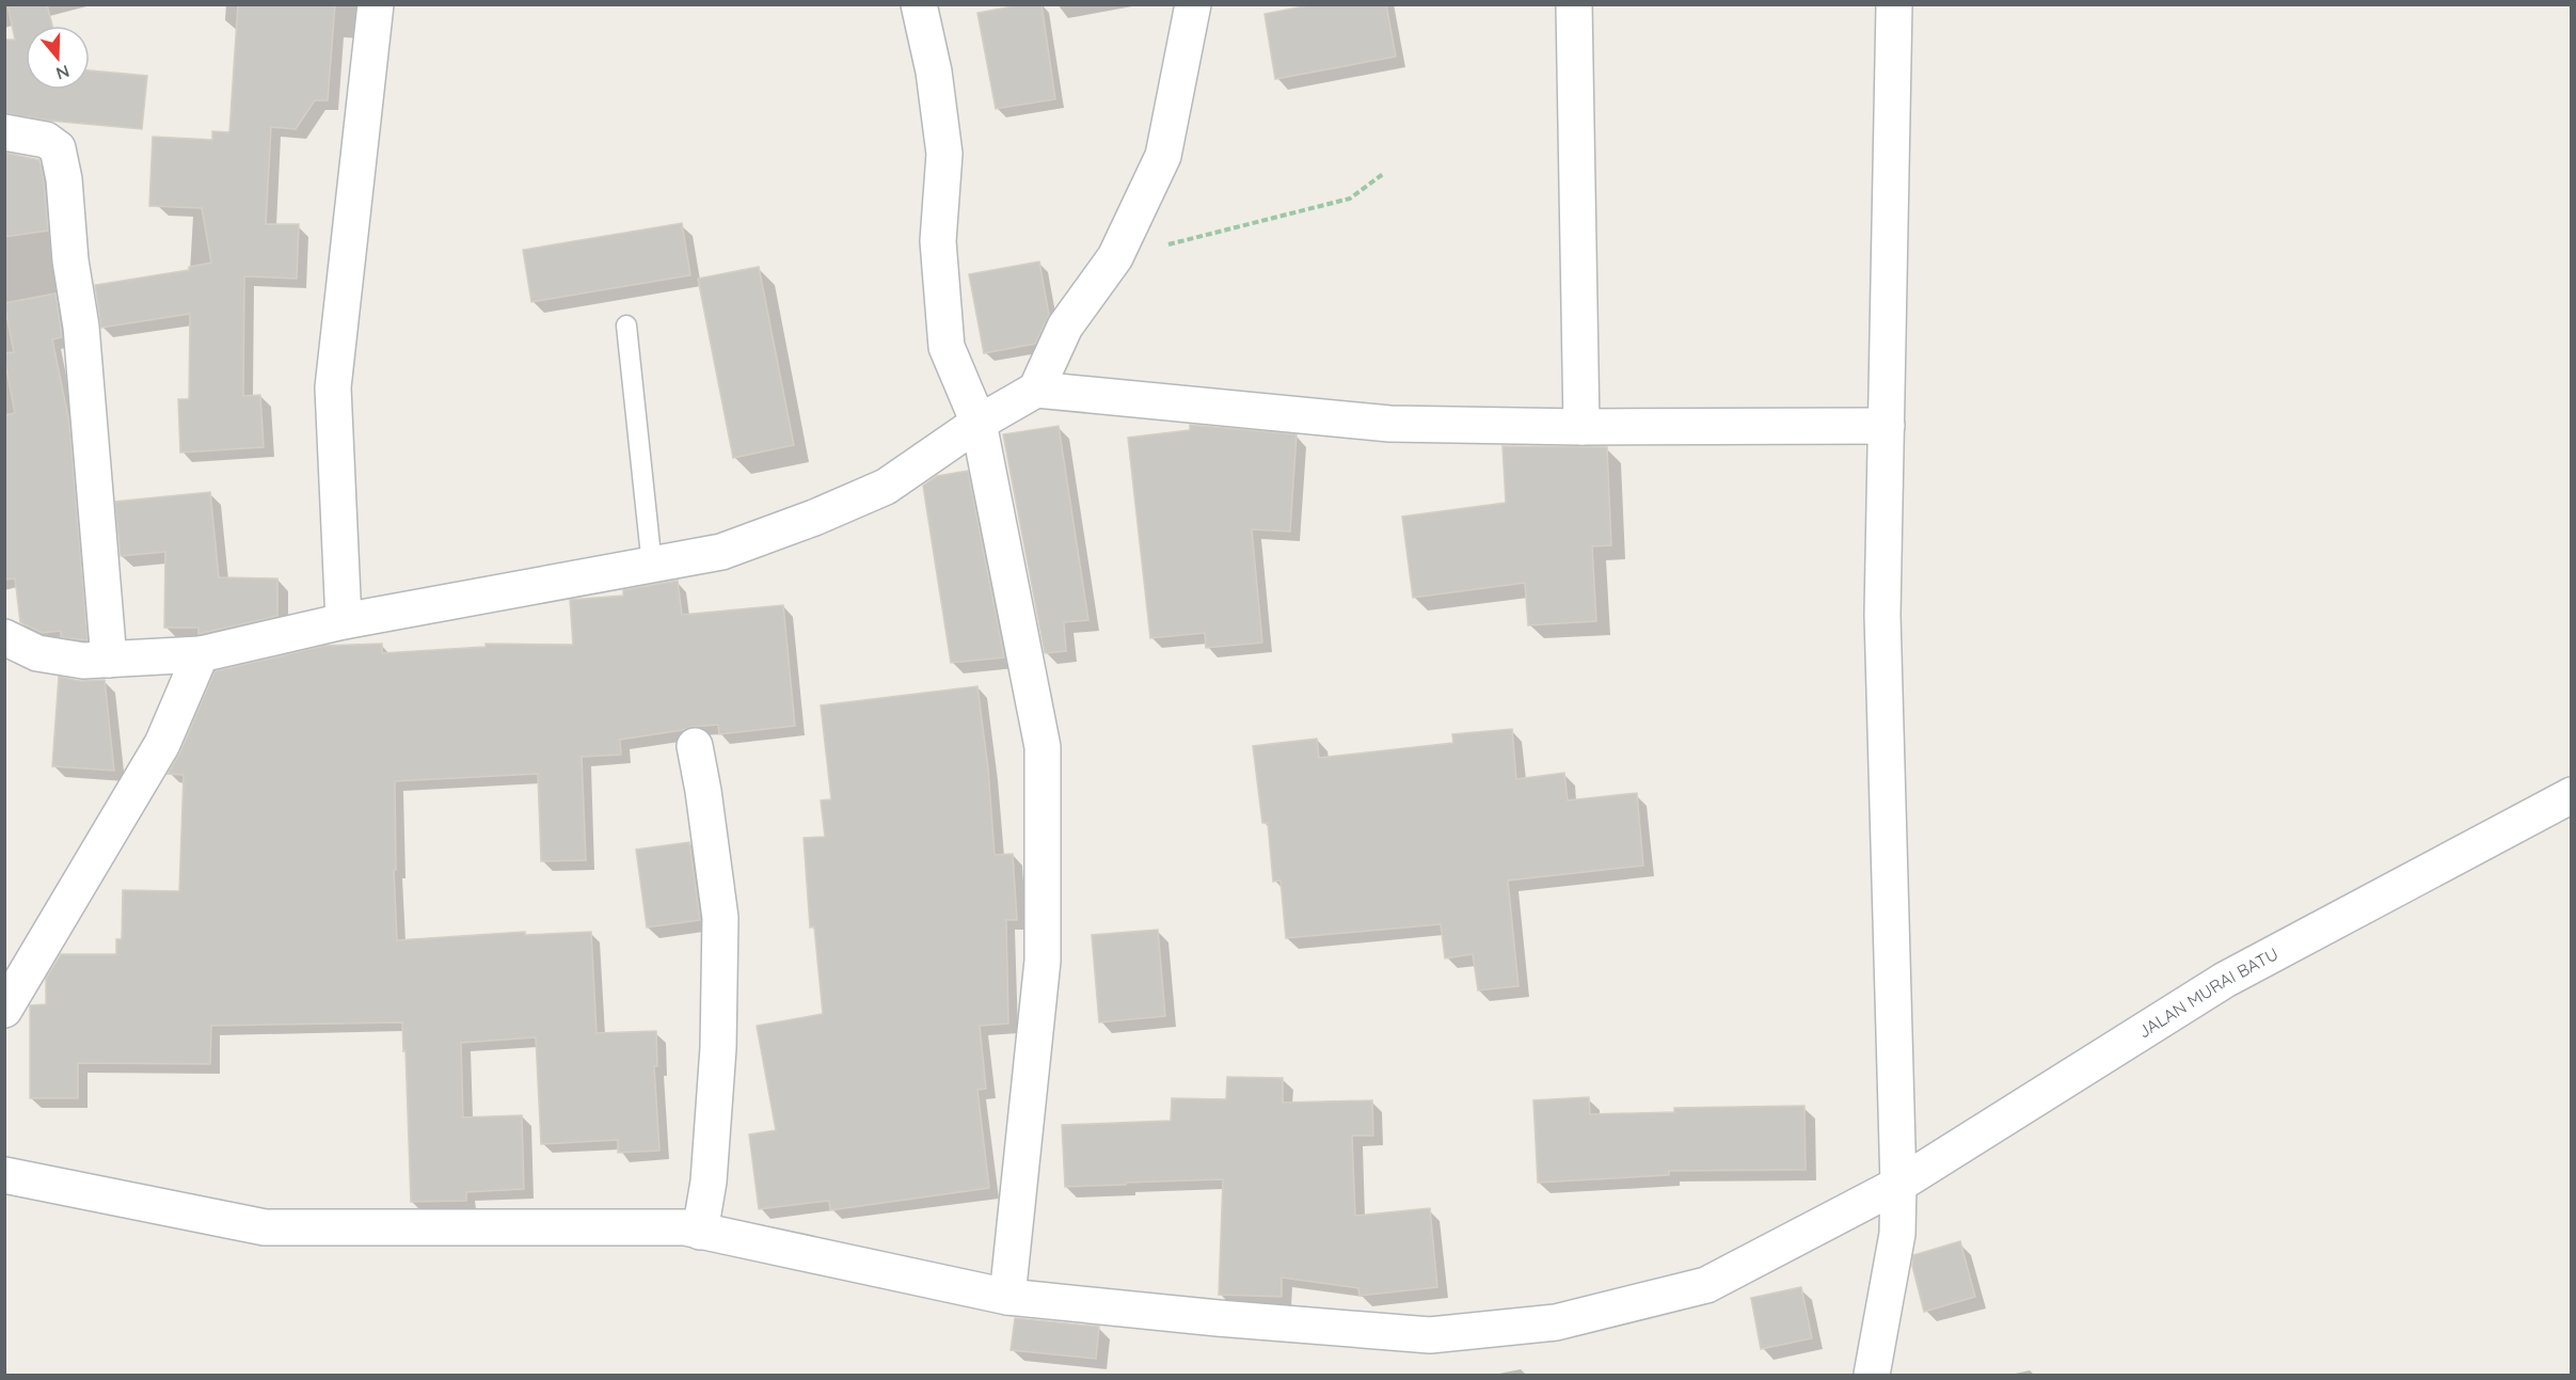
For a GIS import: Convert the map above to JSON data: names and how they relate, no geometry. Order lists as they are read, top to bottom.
{
  "streets": {
    "street": ["JALAN MURAI BATU"]
  },
  "north": "bottom"
}
